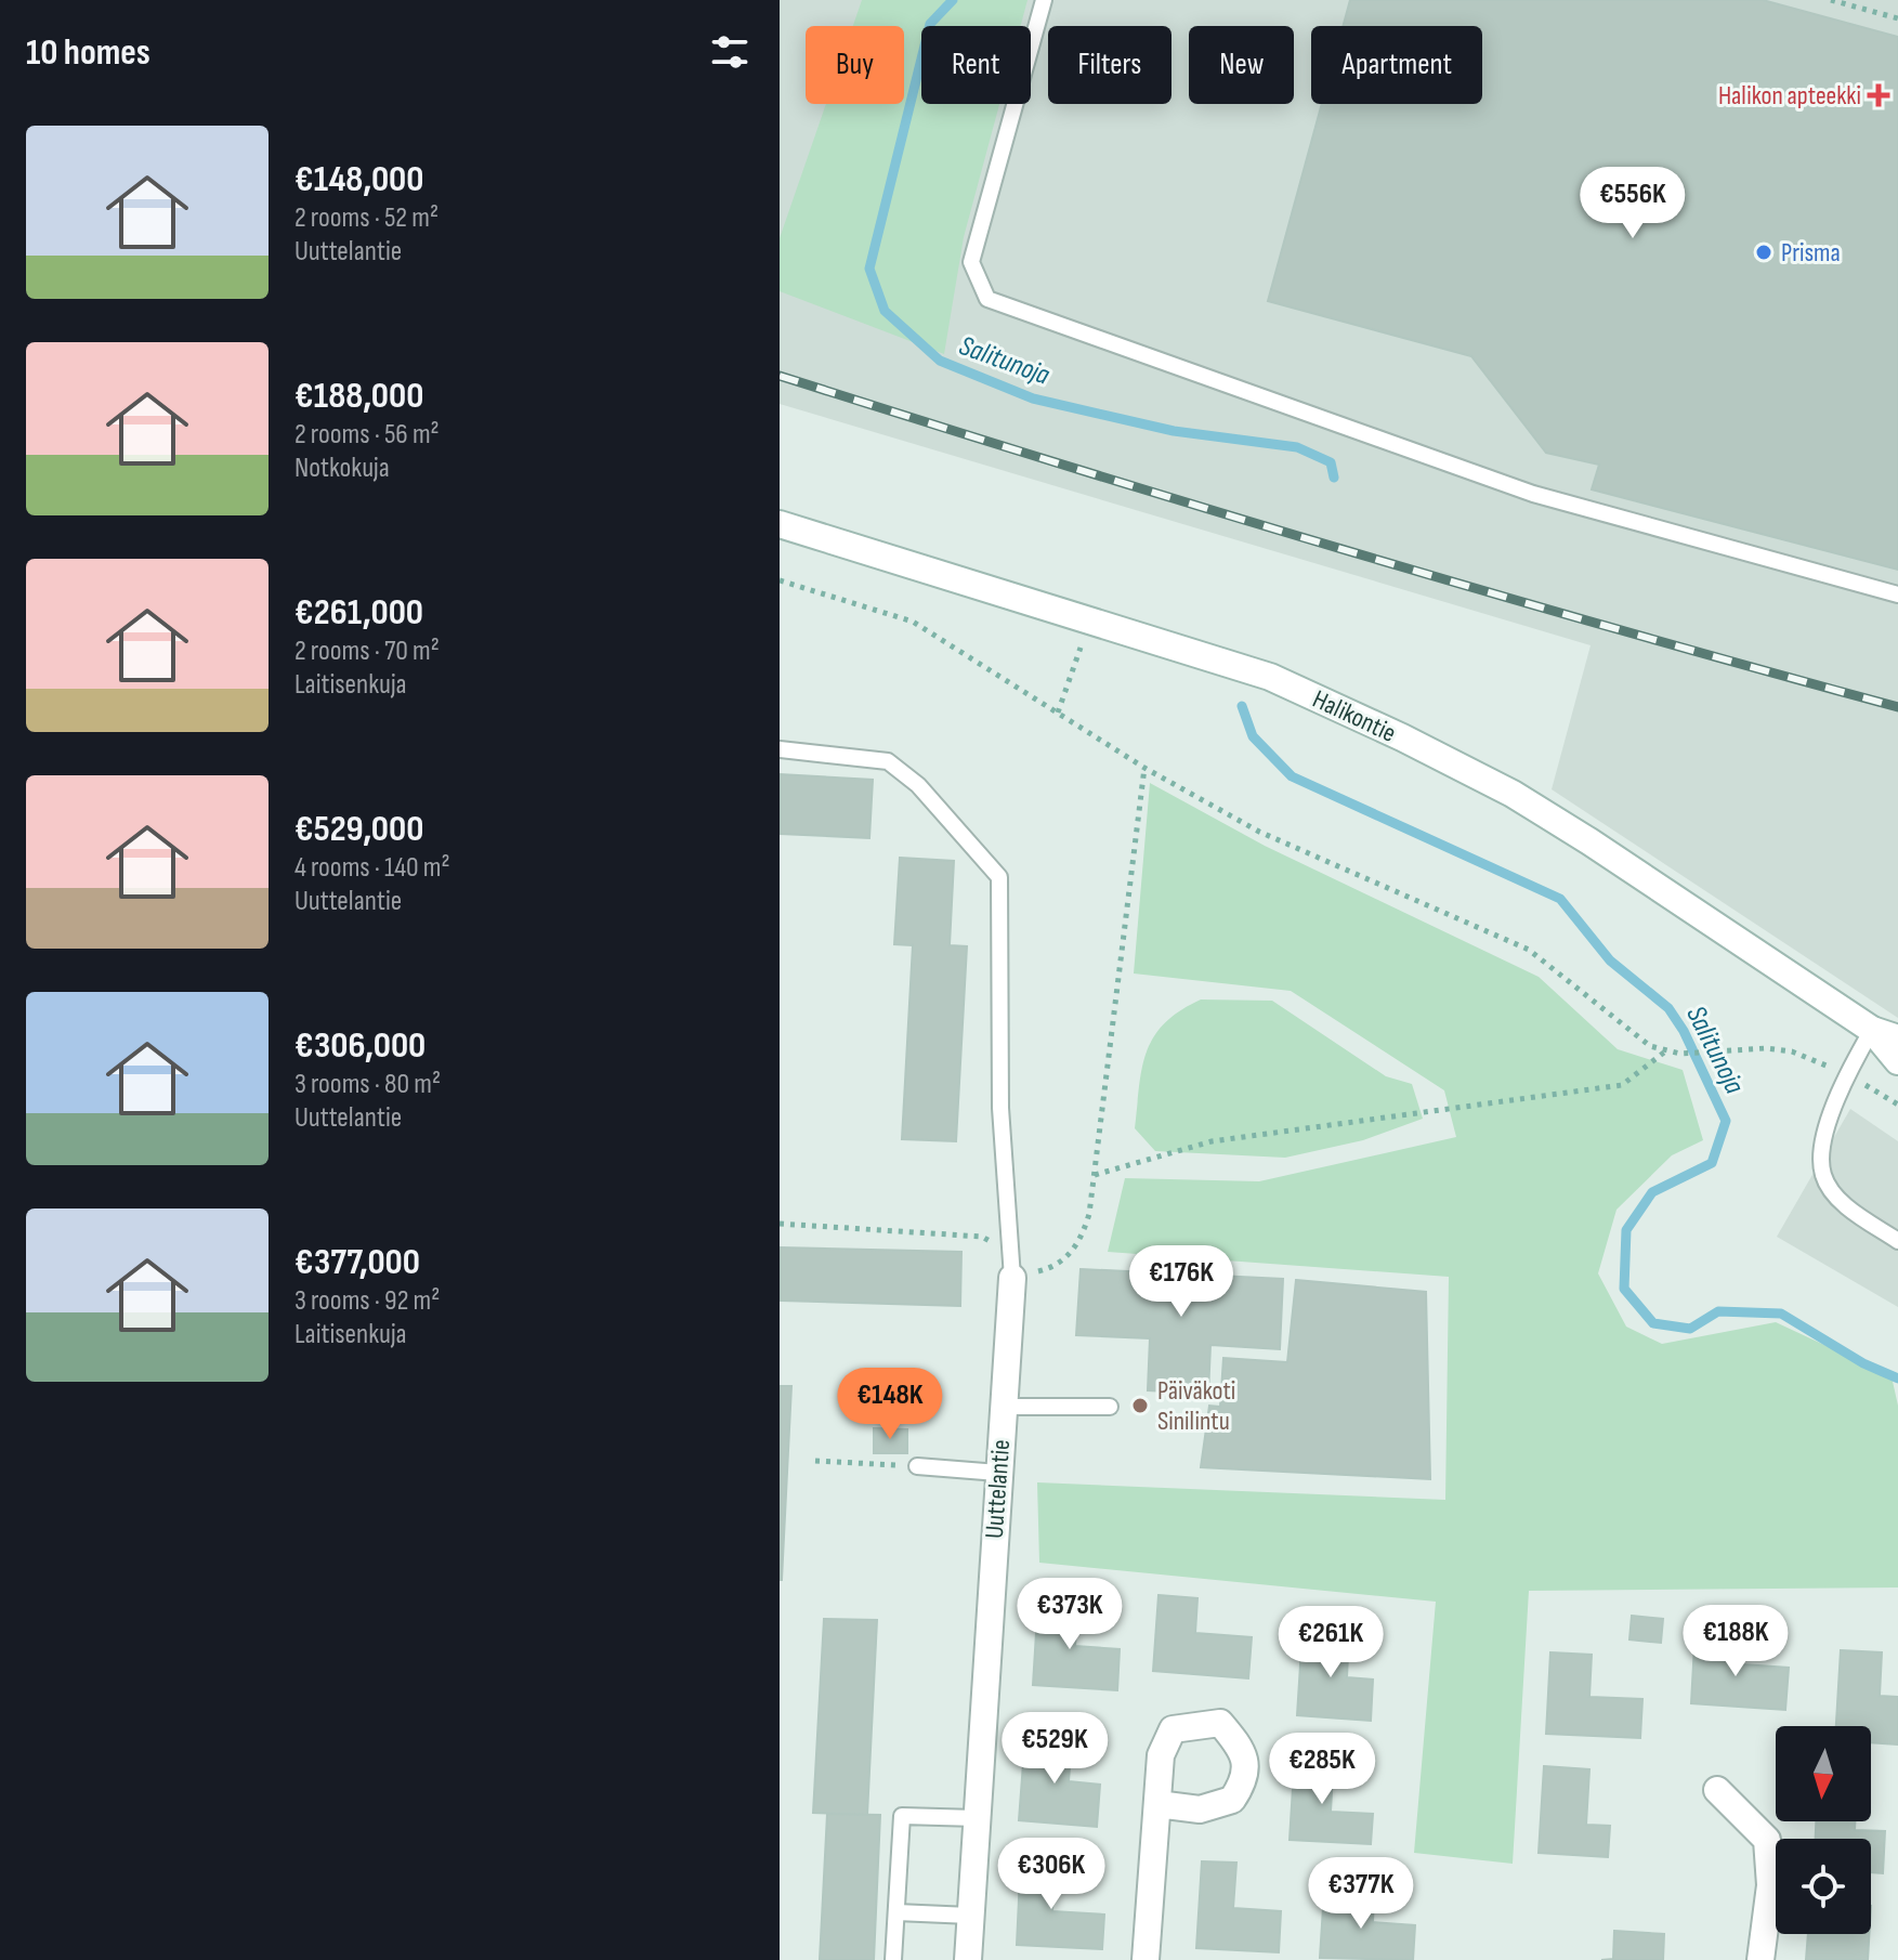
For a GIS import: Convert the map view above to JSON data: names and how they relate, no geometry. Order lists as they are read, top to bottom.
{
  "streets": {
    "main road": ["Halikontie", "Uuttelantie"]
  },
  "water": ["Salitunoja"],
  "places": {
    "health": ["Halikon apteekki"],
    "other": ["Prisma", "Päiväkoti Sinilintu"]
  },
  "north": "bottom",
  "page": {
    "heading": "10 homes",
    "chip": [
      "Buy",
      "Rent",
      "Filters",
      "New",
      "Apartment"
    ],
    "list": [
      {
        "name": "€148,000",
        "note": "2 rooms · 52 m² · Uuttelantie"
      },
      {
        "name": "€188,000",
        "note": "2 rooms · 56 m² · Notkokuja"
      },
      {
        "name": "€261,000",
        "note": "2 rooms · 70 m² · Laitisenkuja"
      },
      {
        "name": "€529,000",
        "note": "4 rooms · 140 m² · Uuttelantie"
      },
      {
        "name": "€306,000",
        "note": "3 rooms · 80 m² · Uuttelantie"
      },
      {
        "name": "€377,000",
        "note": "3 rooms · 92 m² · Laitisenkuja"
      }
    ],
    "price": [
      "€556K",
      "€176K",
      "€148K",
      "€373K",
      "€188K",
      "€261K",
      "€529K",
      "€285K",
      "€306K",
      "€377K"
    ]
  }
}
